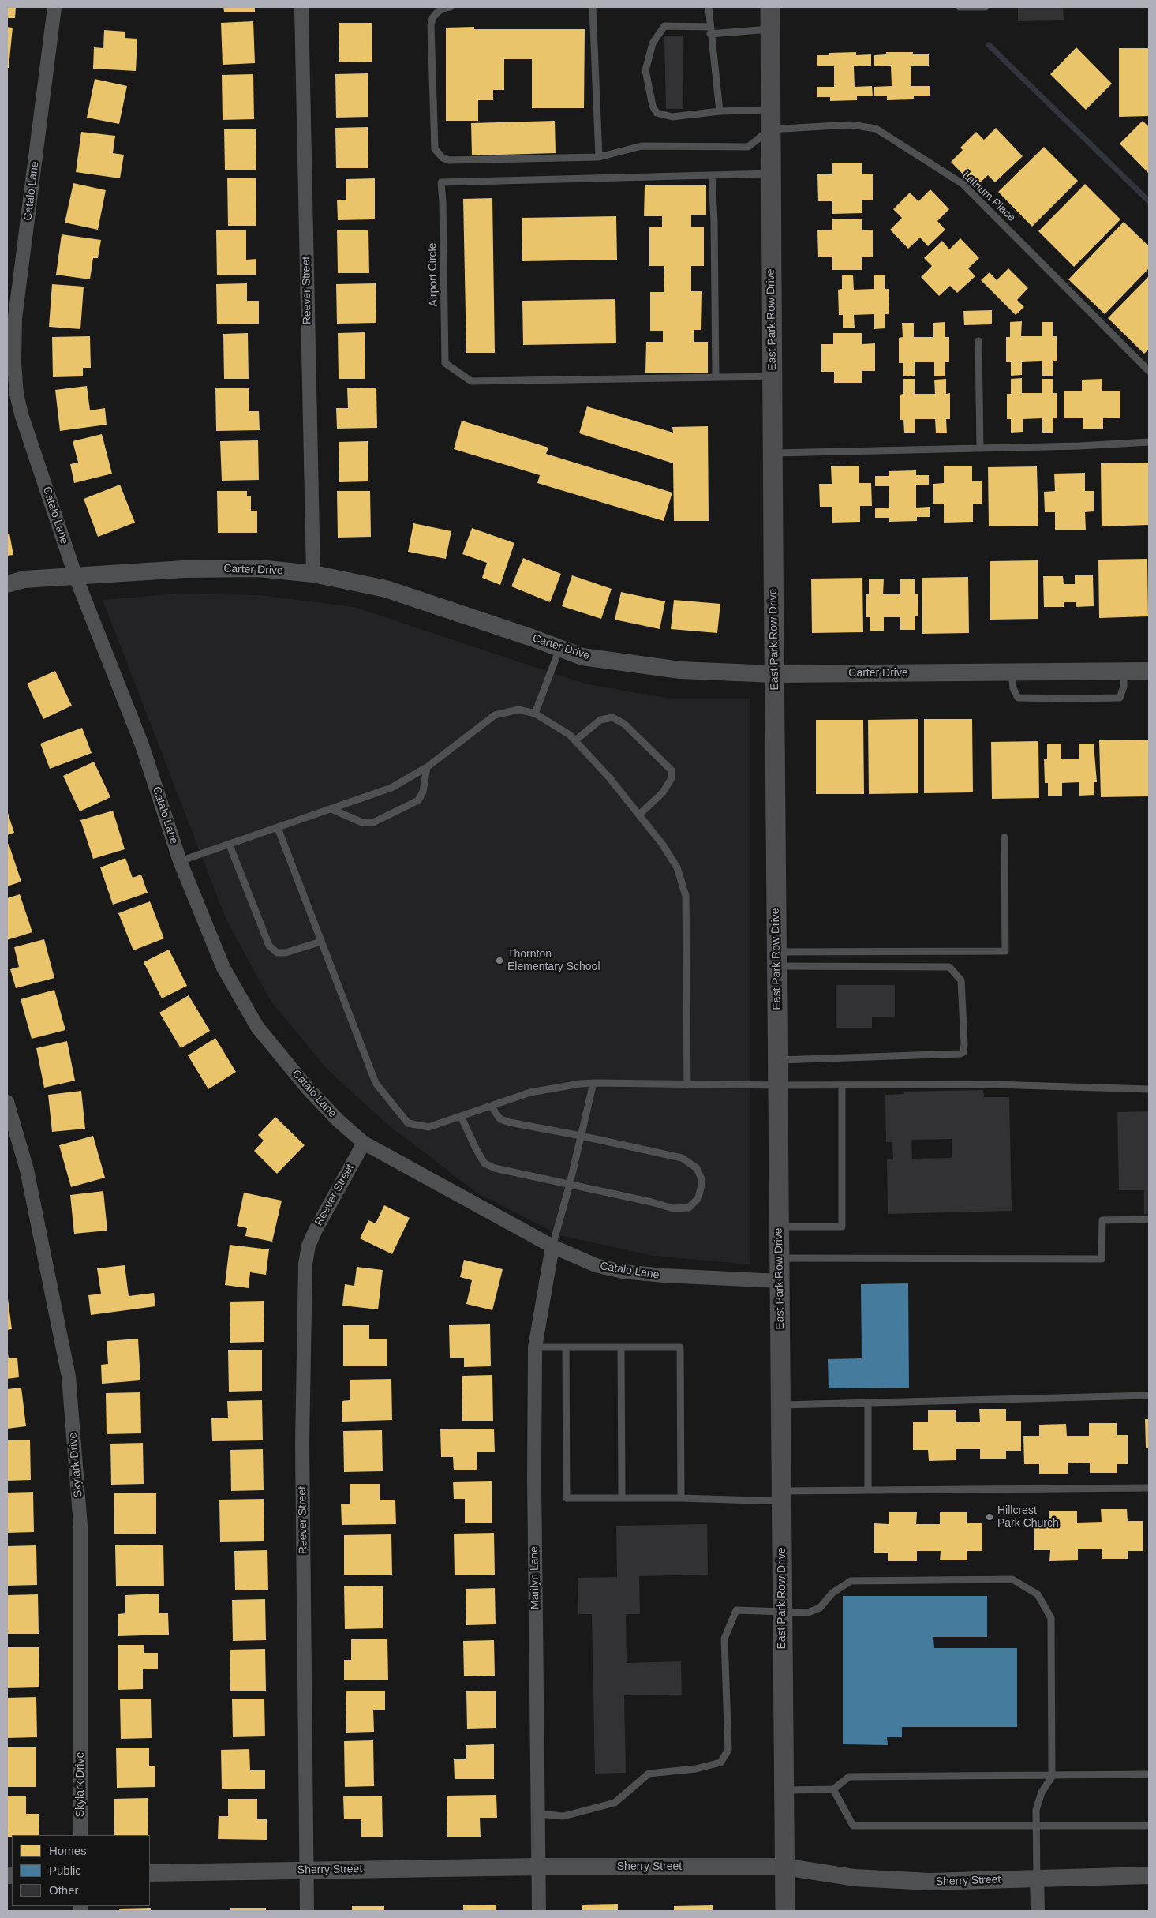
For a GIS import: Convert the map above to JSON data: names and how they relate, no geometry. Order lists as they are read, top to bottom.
{
  "streets": {
    "main road": ["East Park Row Drive"],
    "street": [
      "Catalo Lane",
      "Reever Street",
      "Carter Drive",
      "Skylark Drive",
      "Marilyn Lane",
      "Sherry Street"
    ],
    "lane": ["Latrium Place", "Airport Circle"]
  },
  "crossings": [
    ["Catalo Lane", "Reever Street"],
    ["Catalo Lane", "East Park Row Drive"],
    ["Catalo Lane", "Carter Drive"],
    ["Catalo Lane", "Marilyn Lane"],
    ["Latrium Place", "East Park Row Drive"],
    ["Airport Circle", "East Park Row Drive"],
    ["Reever Street", "Carter Drive"],
    ["Reever Street", "Sherry Street"],
    ["East Park Row Drive", "Carter Drive"],
    ["East Park Row Drive", "Sherry Street"],
    ["Marilyn Lane", "Sherry Street"]
  ],
  "places": ["Thornton Elementary School", "Hillcrest Park Church"],
  "legend": ["Homes", "Public", "Other"]
}
